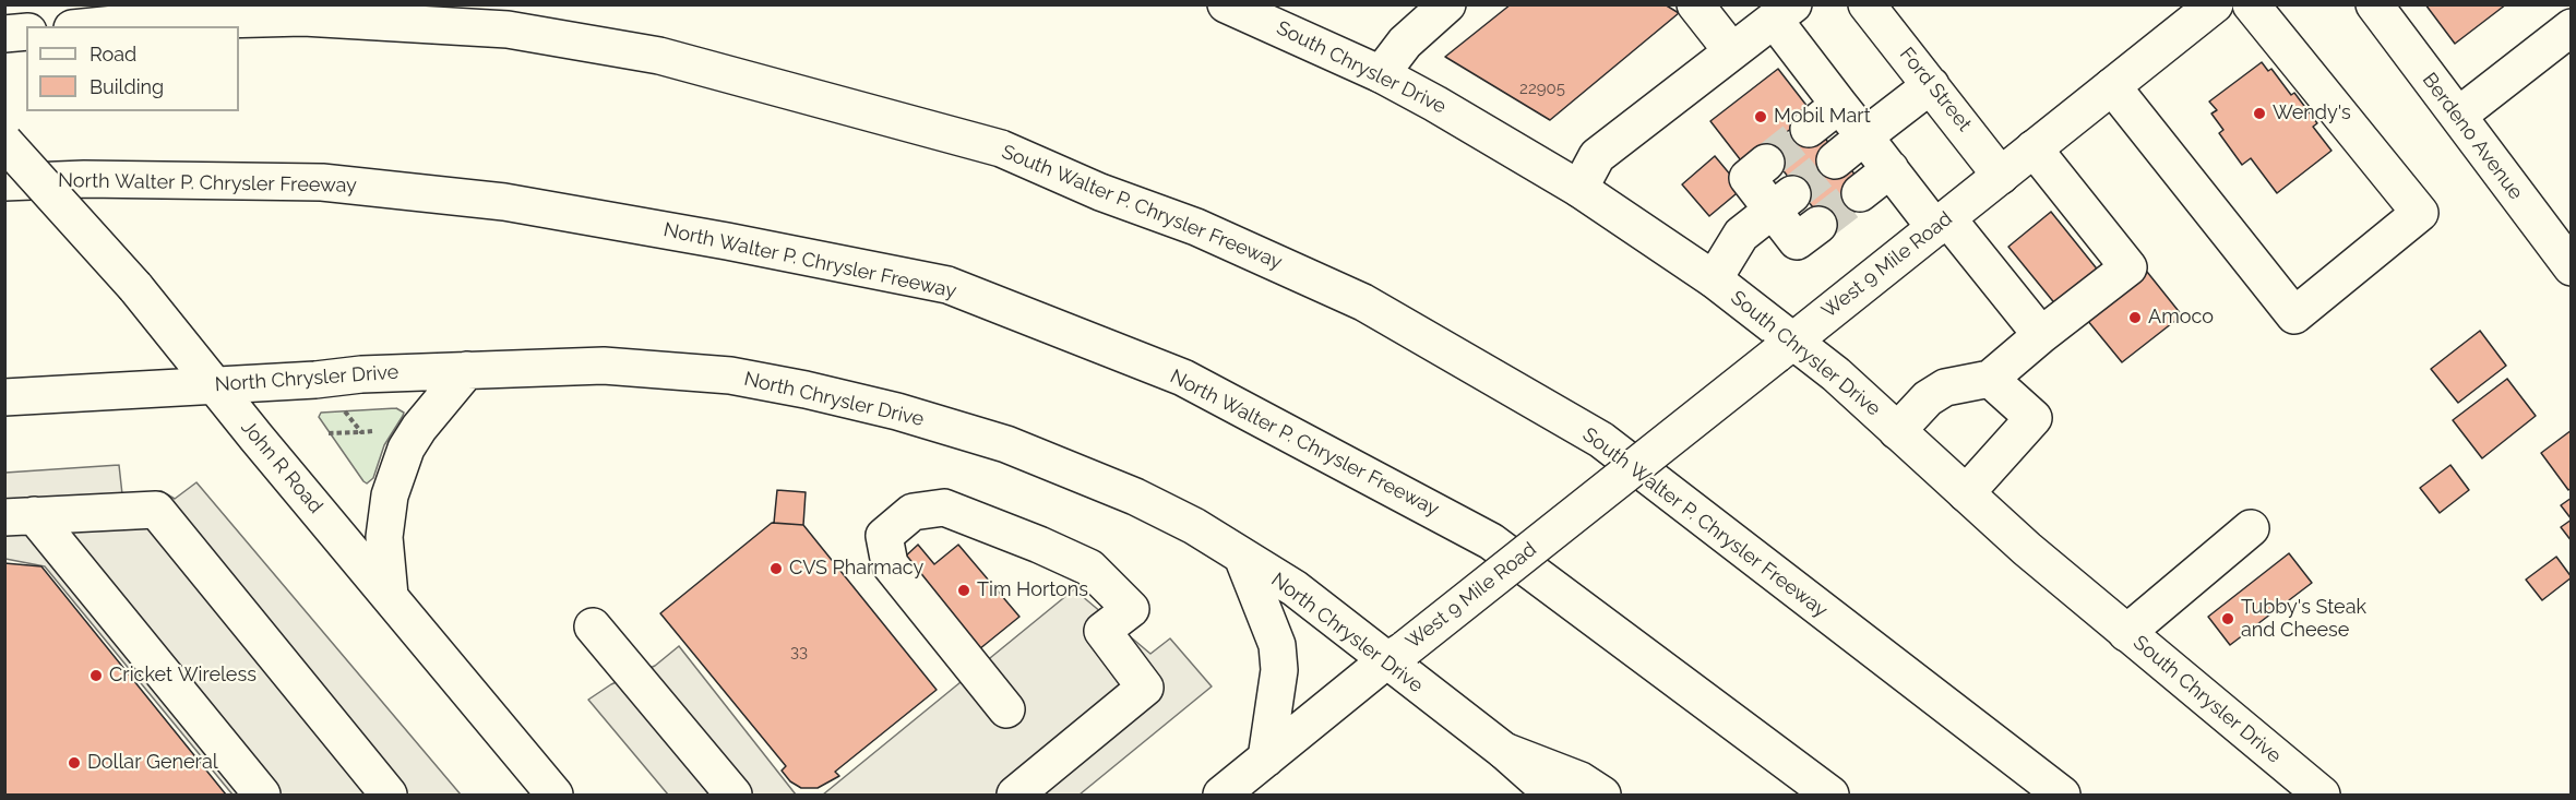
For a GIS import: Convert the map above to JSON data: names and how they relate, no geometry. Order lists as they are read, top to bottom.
{
  "streets": {
    "main road": [
      "South Chrysler Drive",
      "Ford Street",
      "Berdeno Avenue",
      "North Walter P. Chrysler Freeway",
      "South Walter P. Chrysler Freeway",
      "West 9 Mile Road",
      "North Chrysler Drive",
      "John R Road"
    ]
  },
  "crossings": [
    ["South Chrysler Drive", "West 9 Mile Road"],
    ["Ford Street", "West 9 Mile Road"],
    ["West 9 Mile Road", "North Chrysler Drive"],
    ["North Chrysler Drive", "John R Road"]
  ],
  "places": [
    "Wendy's",
    "Mobil Mart",
    "Amoco",
    "CVS Pharmacy",
    "Tim Hortons",
    "Tubby's Steak and Cheese",
    "Cricket Wireless",
    "Dollar General"
  ],
  "house_numbers": ["22905", "33"],
  "legend": ["Road", "Building"]
}
